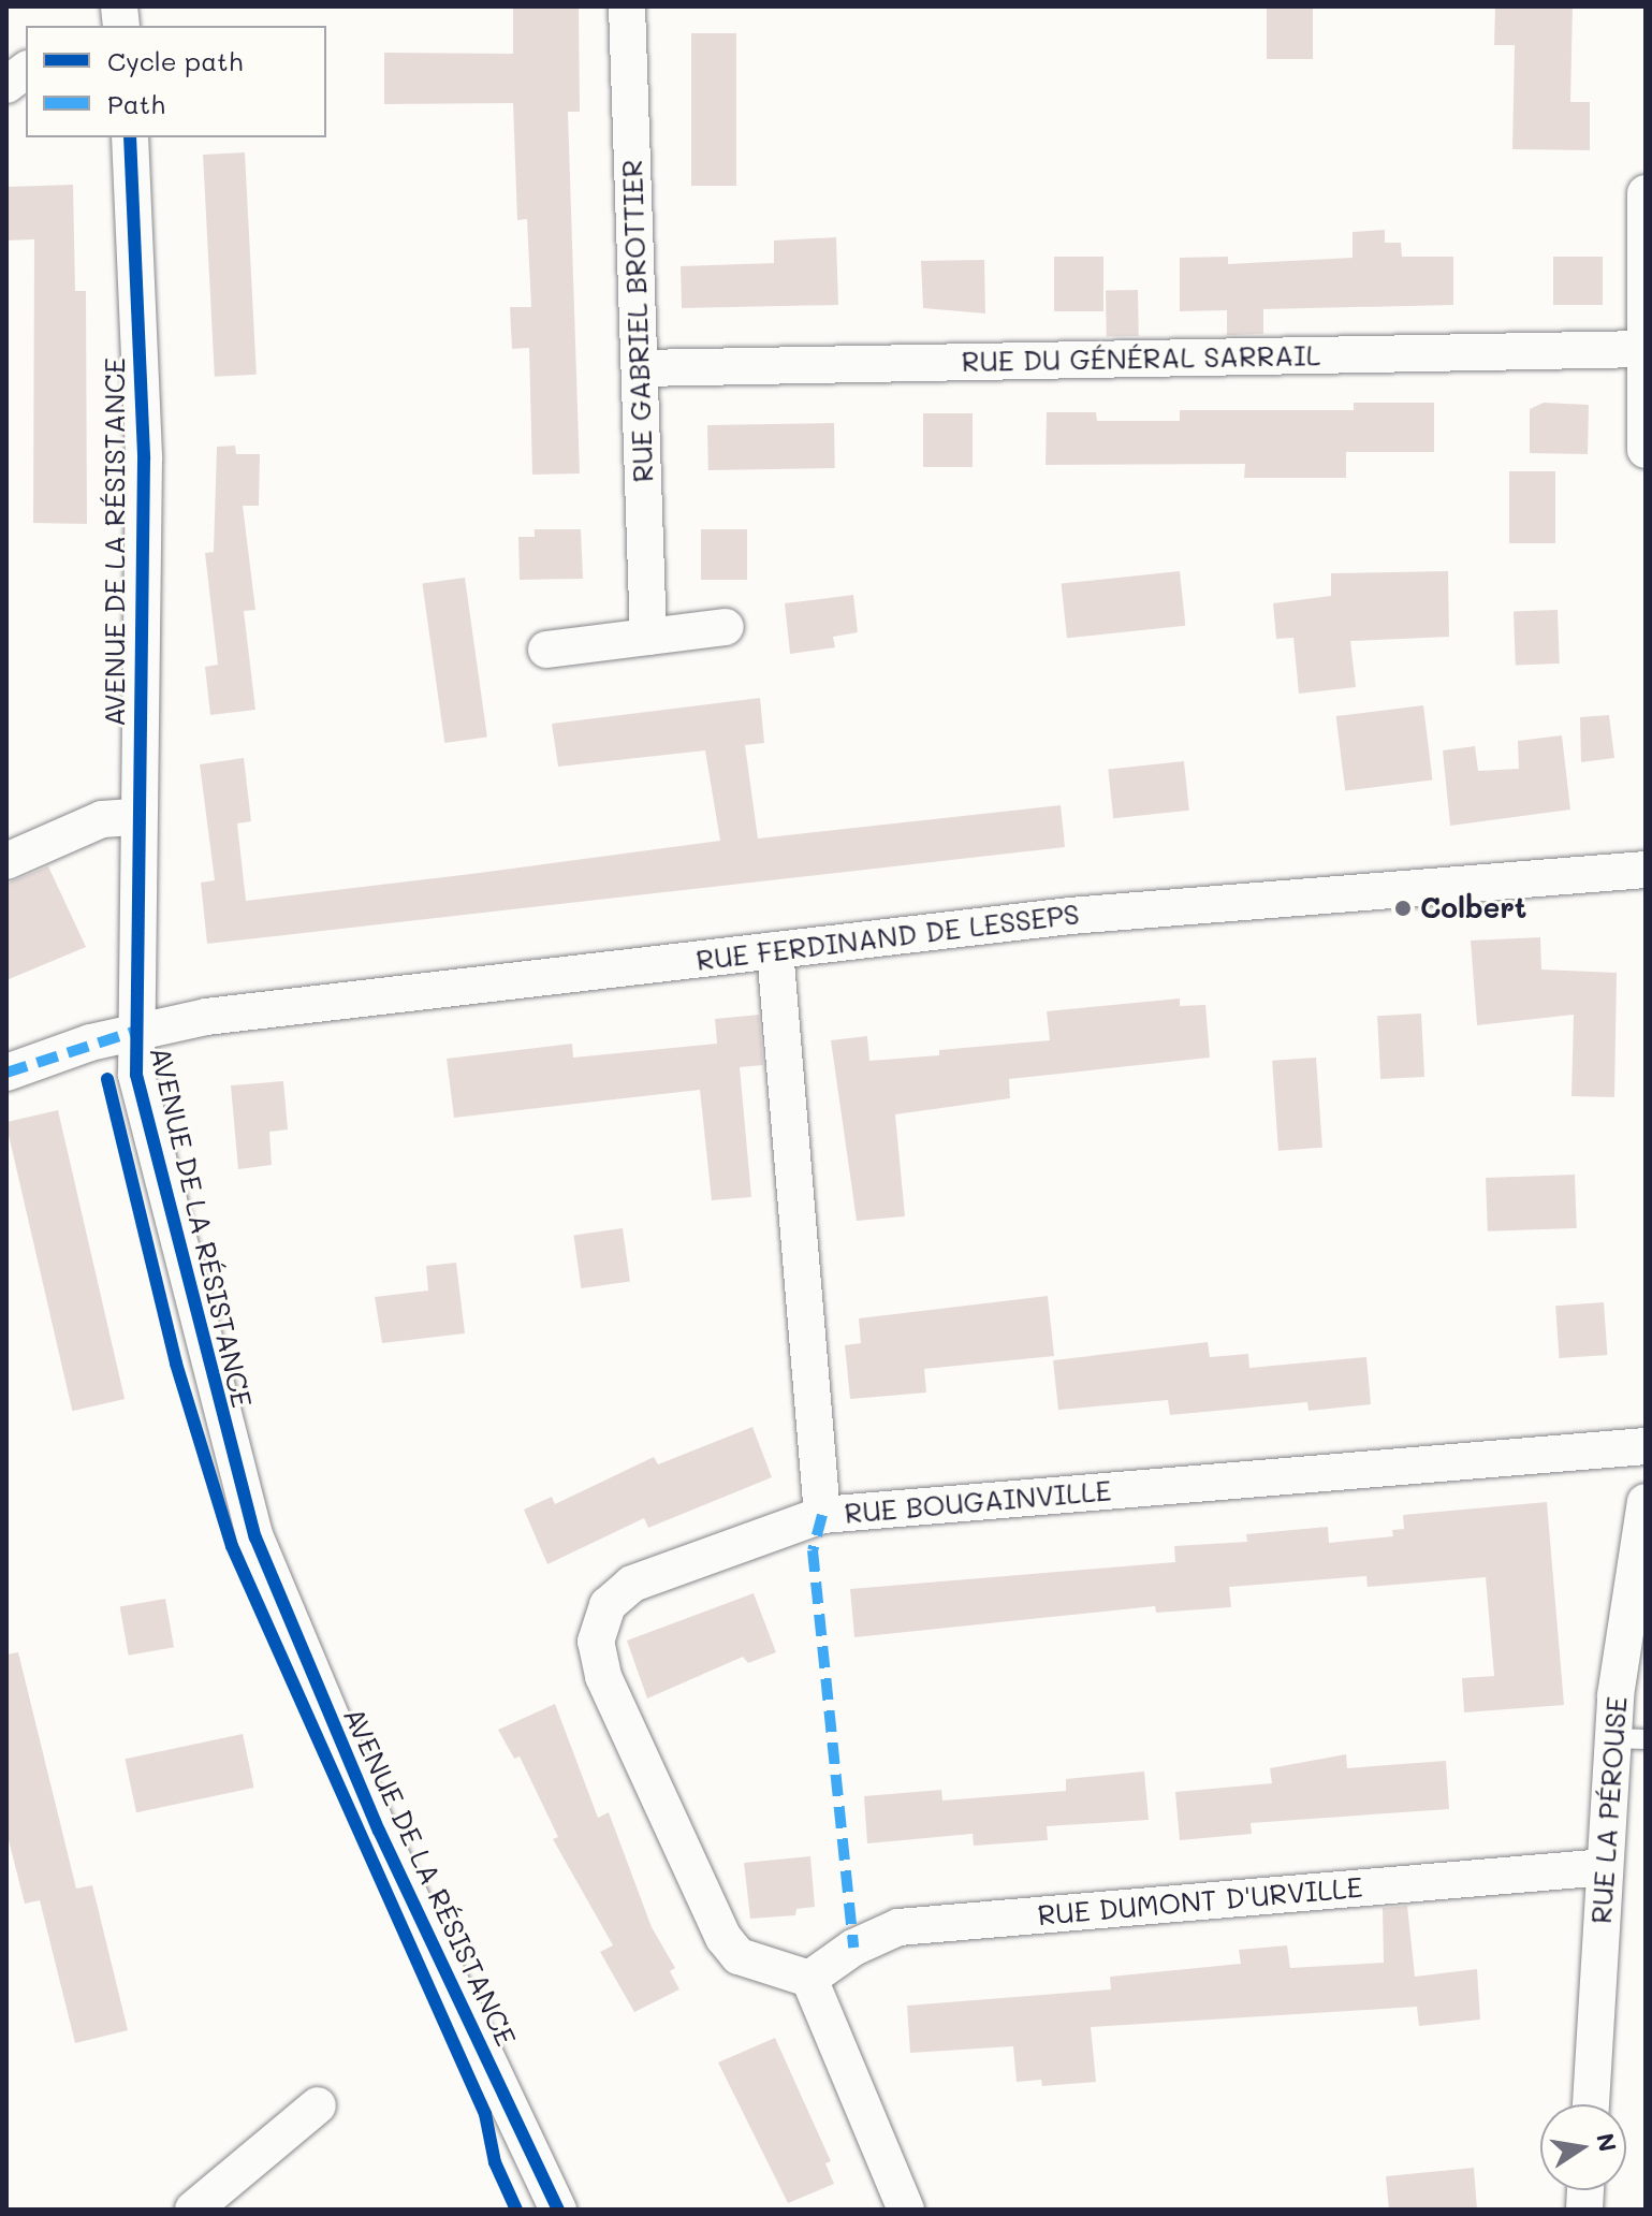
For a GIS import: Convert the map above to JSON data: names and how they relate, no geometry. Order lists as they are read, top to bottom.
{
  "streets": {
    "street": [
      "RUE GABRIEL BROTTIER",
      "RUE DU GÉNÉRAL SARRAIL",
      "AVENUE DE LA RÉSISTANCE",
      "RUE FERDINAND DE LESSEPS",
      "RUE BOUGAINVILLE",
      "RUE LA PÉROUSE",
      "RUE DUMONT D'URVILLE"
    ]
  },
  "crossings": [
    ["RUE GABRIEL BROTTIER", "RUE DU GÉNÉRAL SARRAIL"],
    ["AVENUE DE LA RÉSISTANCE", "RUE FERDINAND DE LESSEPS"],
    ["RUE FERDINAND DE LESSEPS", "RUE BOUGAINVILLE"],
    ["RUE LA PÉROUSE", "RUE DUMONT D'URVILLE"]
  ],
  "places": ["Colbert"],
  "legend": ["Cycle path", "Path"],
  "north": "right"
}
